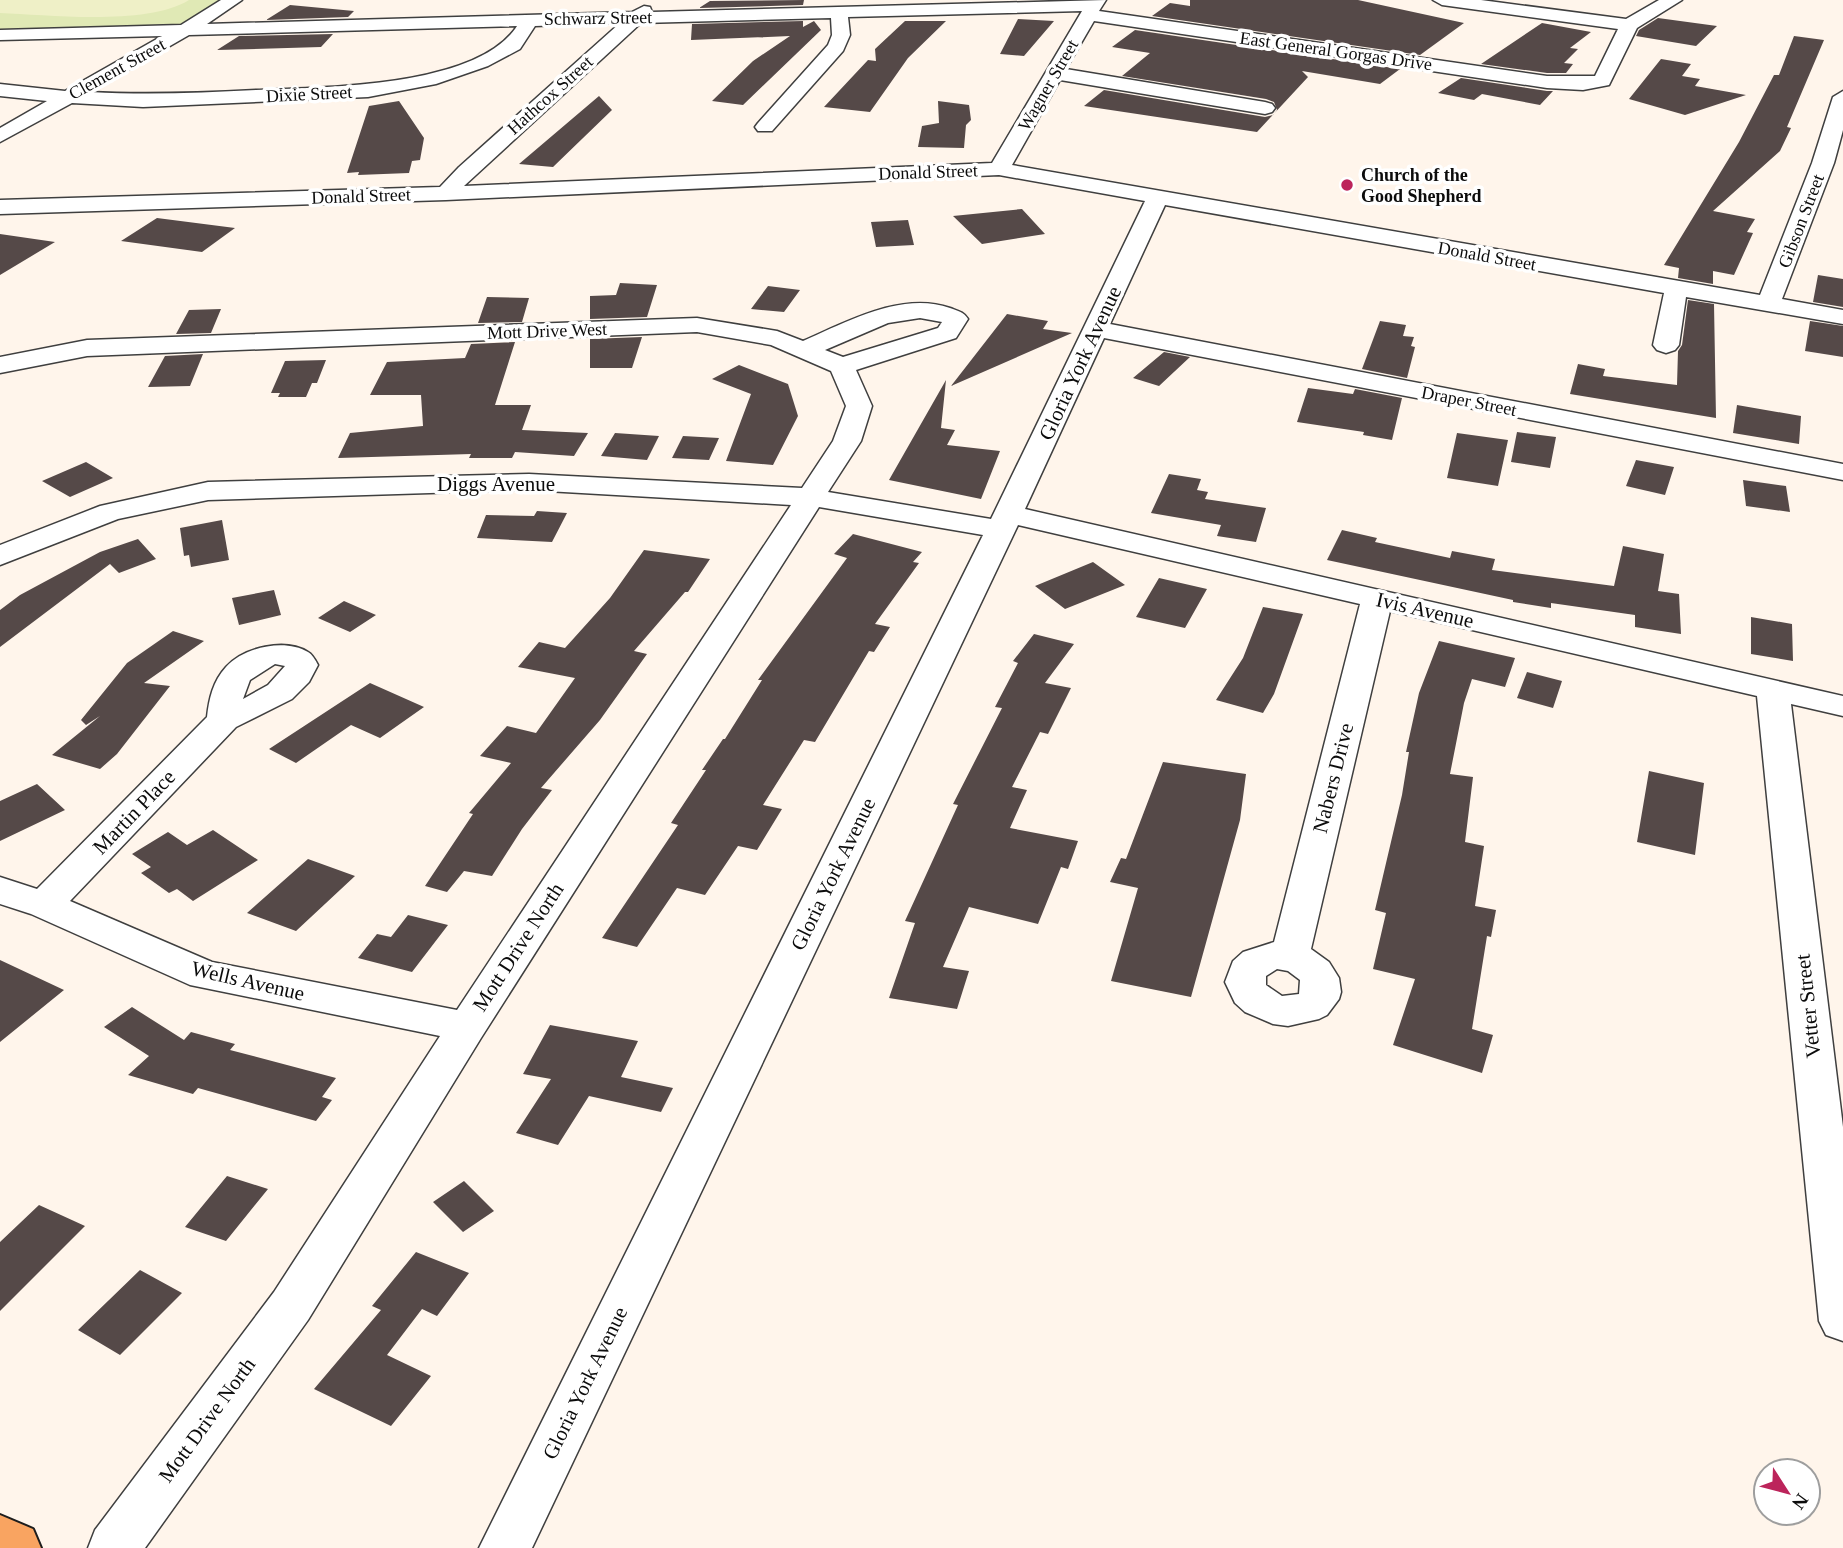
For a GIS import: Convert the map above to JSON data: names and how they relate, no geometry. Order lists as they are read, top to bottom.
{
  "streets": {
    "street": [
      "Schwarz Street",
      "East General Gorgas Drive",
      "Clement Street",
      "Wagner Street",
      "Dixie Street",
      "Hathcox Street",
      "Donald Street",
      "Gibson Street",
      "Mott Drive West",
      "Gloria York Avenue",
      "Draper Street",
      "Diggs Avenue",
      "Ivis Avenue",
      "Nabers Drive",
      "Martin Place",
      "Mott Drive North",
      "Wells Avenue",
      "Vetter Street"
    ]
  },
  "crossings": [
    ["Schwarz Street", "East General Gorgas Drive"],
    ["Schwarz Street", "Clement Street"],
    ["Schwarz Street", "Wagner Street"],
    ["Schwarz Street", "Dixie Street"],
    ["Schwarz Street", "Hathcox Street"],
    ["East General Gorgas Drive", "Wagner Street"],
    ["Clement Street", "Dixie Street"],
    ["Wagner Street", "Donald Street"],
    ["Hathcox Street", "Donald Street"],
    ["Donald Street", "Gibson Street"],
    ["Donald Street", "Gloria York Avenue"],
    ["Gloria York Avenue", "Draper Street"],
    ["Gloria York Avenue", "Diggs Avenue"],
    ["Gloria York Avenue", "Ivis Avenue"],
    ["Diggs Avenue", "Ivis Avenue"],
    ["Diggs Avenue", "Mott Drive North"],
    ["Ivis Avenue", "Nabers Drive"],
    ["Ivis Avenue", "Vetter Street"],
    ["Martin Place", "Wells Avenue"],
    ["Mott Drive North", "Wells Avenue"]
  ],
  "places": ["Church of the Good Shepherd"],
  "north": "bottom right"
}
